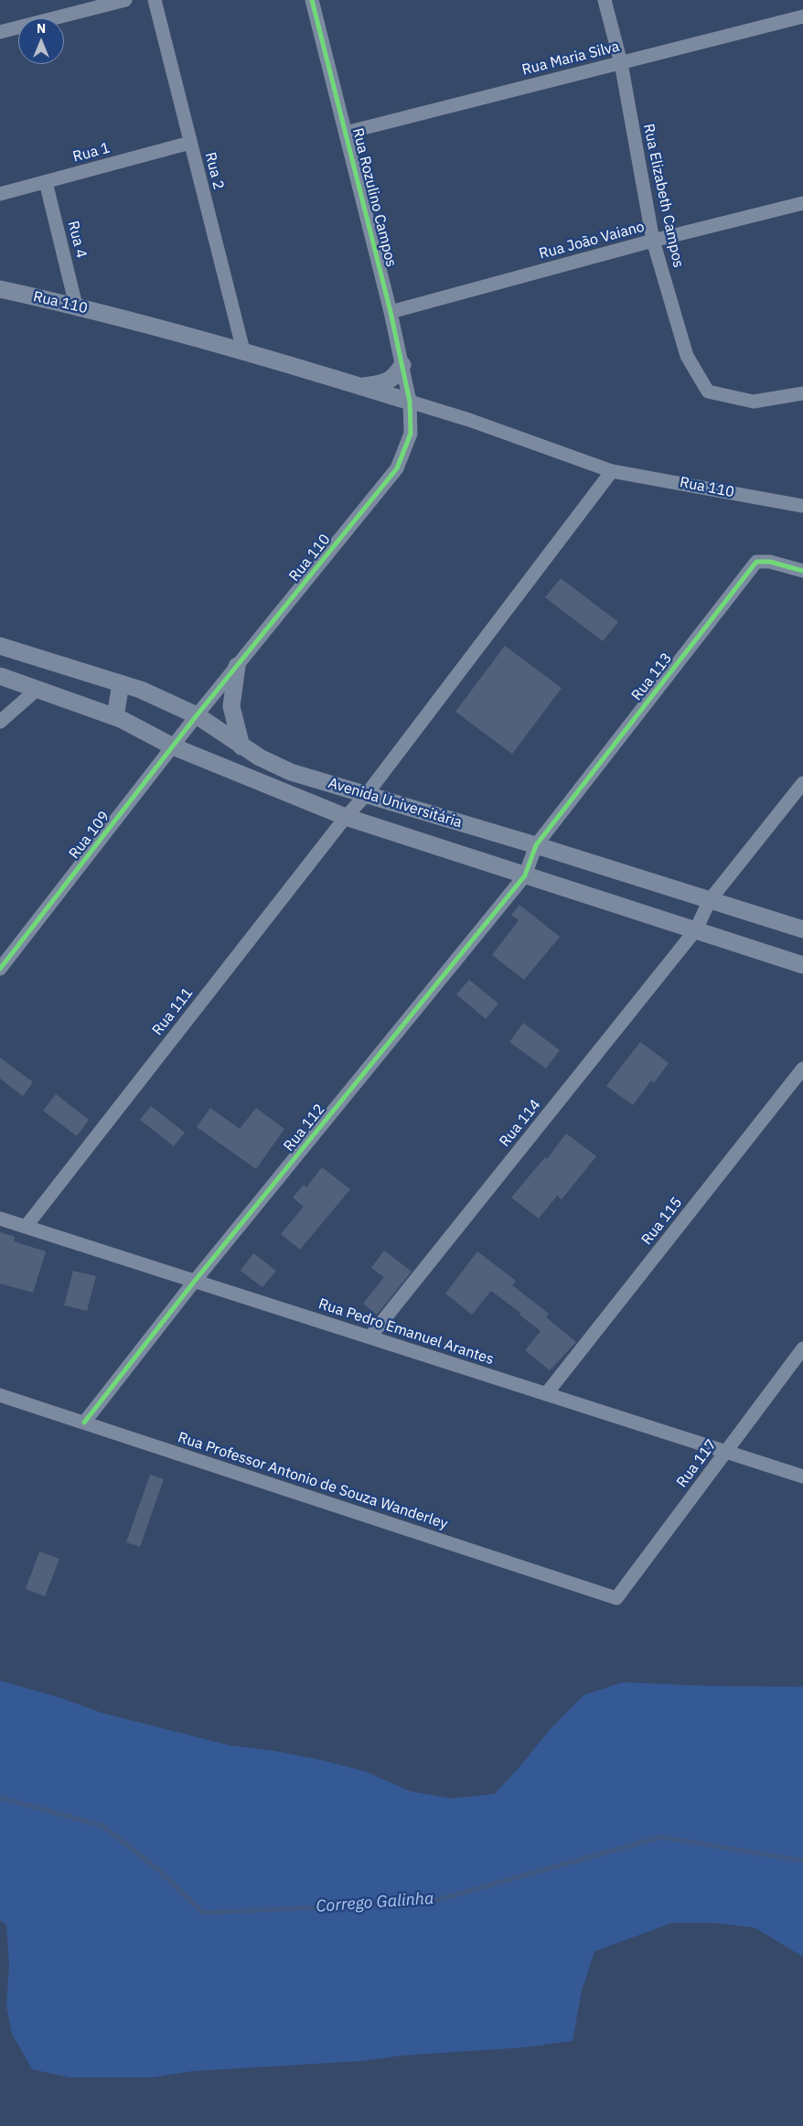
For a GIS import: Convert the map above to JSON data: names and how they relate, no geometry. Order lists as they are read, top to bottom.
{
  "streets": {
    "street": [
      "Rua Maria Silva",
      "Rua 1",
      "Rua 2",
      "Rua Elizabeth Campos",
      "Rua Rozulino Campos",
      "Rua 4",
      "Rua João Vaiano",
      "Rua 110",
      "Rua 113",
      "Avenida Universitária",
      "Rua 109",
      "Rua 111",
      "Rua 114",
      "Rua 112",
      "Rua 115",
      "Rua Pedro Emanuel Arantes",
      "Rua 117",
      "Rua Professor Antonio de Souza Wanderley"
    ]
  },
  "crossings": [
    ["Rua Maria Silva", "Rua Elizabeth Campos"],
    ["Rua Maria Silva", "Rua Rozulino Campos"],
    ["Rua 1", "Rua 2"],
    ["Rua 1", "Rua 4"],
    ["Rua 2", "Rua 110"],
    ["Rua Elizabeth Campos", "Rua João Vaiano"],
    ["Rua Rozulino Campos", "Rua João Vaiano"],
    ["Rua Rozulino Campos", "Rua 110"],
    ["Rua 4", "Rua 110"],
    ["Rua 110", "Avenida Universitária"],
    ["Rua 110", "Rua 109"],
    ["Rua 113", "Avenida Universitária"],
    ["Rua 113", "Rua 112"],
    ["Avenida Universitária", "Rua 109"],
    ["Avenida Universitária", "Rua 111"],
    ["Avenida Universitária", "Rua 114"],
    ["Avenida Universitária", "Rua 112"],
    ["Rua 111", "Rua Pedro Emanuel Arantes"],
    ["Rua 114", "Rua Pedro Emanuel Arantes"],
    ["Rua 112", "Rua Pedro Emanuel Arantes"],
    ["Rua 112", "Rua Professor Antonio de Souza Wanderley"],
    ["Rua 115", "Rua Pedro Emanuel Arantes"],
    ["Rua Pedro Emanuel Arantes", "Rua 117"],
    ["Rua 117", "Rua Professor Antonio de Souza Wanderley"]
  ],
  "water": ["Corrego Galinha"],
  "north": "top"
}
